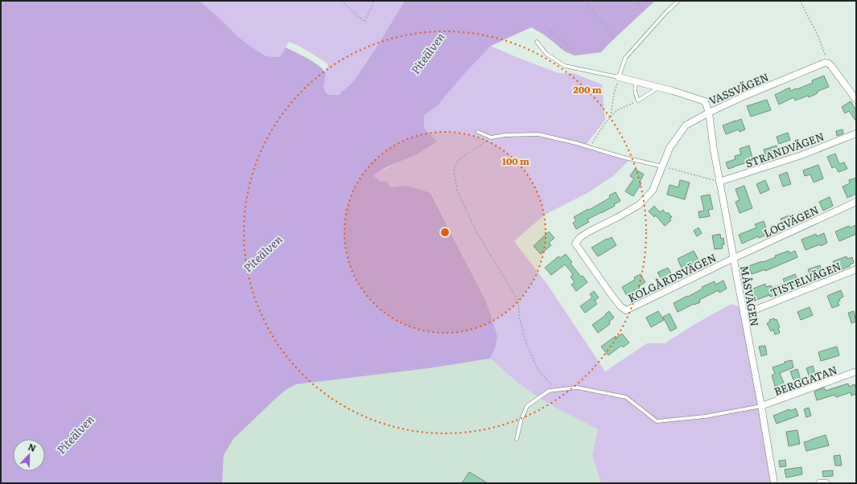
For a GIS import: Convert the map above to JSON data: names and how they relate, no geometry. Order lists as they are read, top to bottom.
{
  "streets": {
    "street": [
      "VASSVÄGEN",
      "STRANDVÄGEN",
      "LOGVÄGEN",
      "KOLGÅRDSVÄGEN",
      "TISTELVÄGEN",
      "MÅSVÄGEN",
      "BERGGATAN"
    ]
  },
  "crossings": [
    ["VASSVÄGEN", "KOLGÅRDSVÄGEN"],
    ["VASSVÄGEN", "MÅSVÄGEN"],
    ["STRANDVÄGEN", "MÅSVÄGEN"],
    ["LOGVÄGEN", "KOLGÅRDSVÄGEN"],
    ["LOGVÄGEN", "MÅSVÄGEN"],
    ["KOLGÅRDSVÄGEN", "MÅSVÄGEN"],
    ["TISTELVÄGEN", "MÅSVÄGEN"],
    ["MÅSVÄGEN", "BERGGATAN"]
  ],
  "water": ["Piteälven"],
  "north": "top",
  "rings": ["200 m", "100 m"]
}
